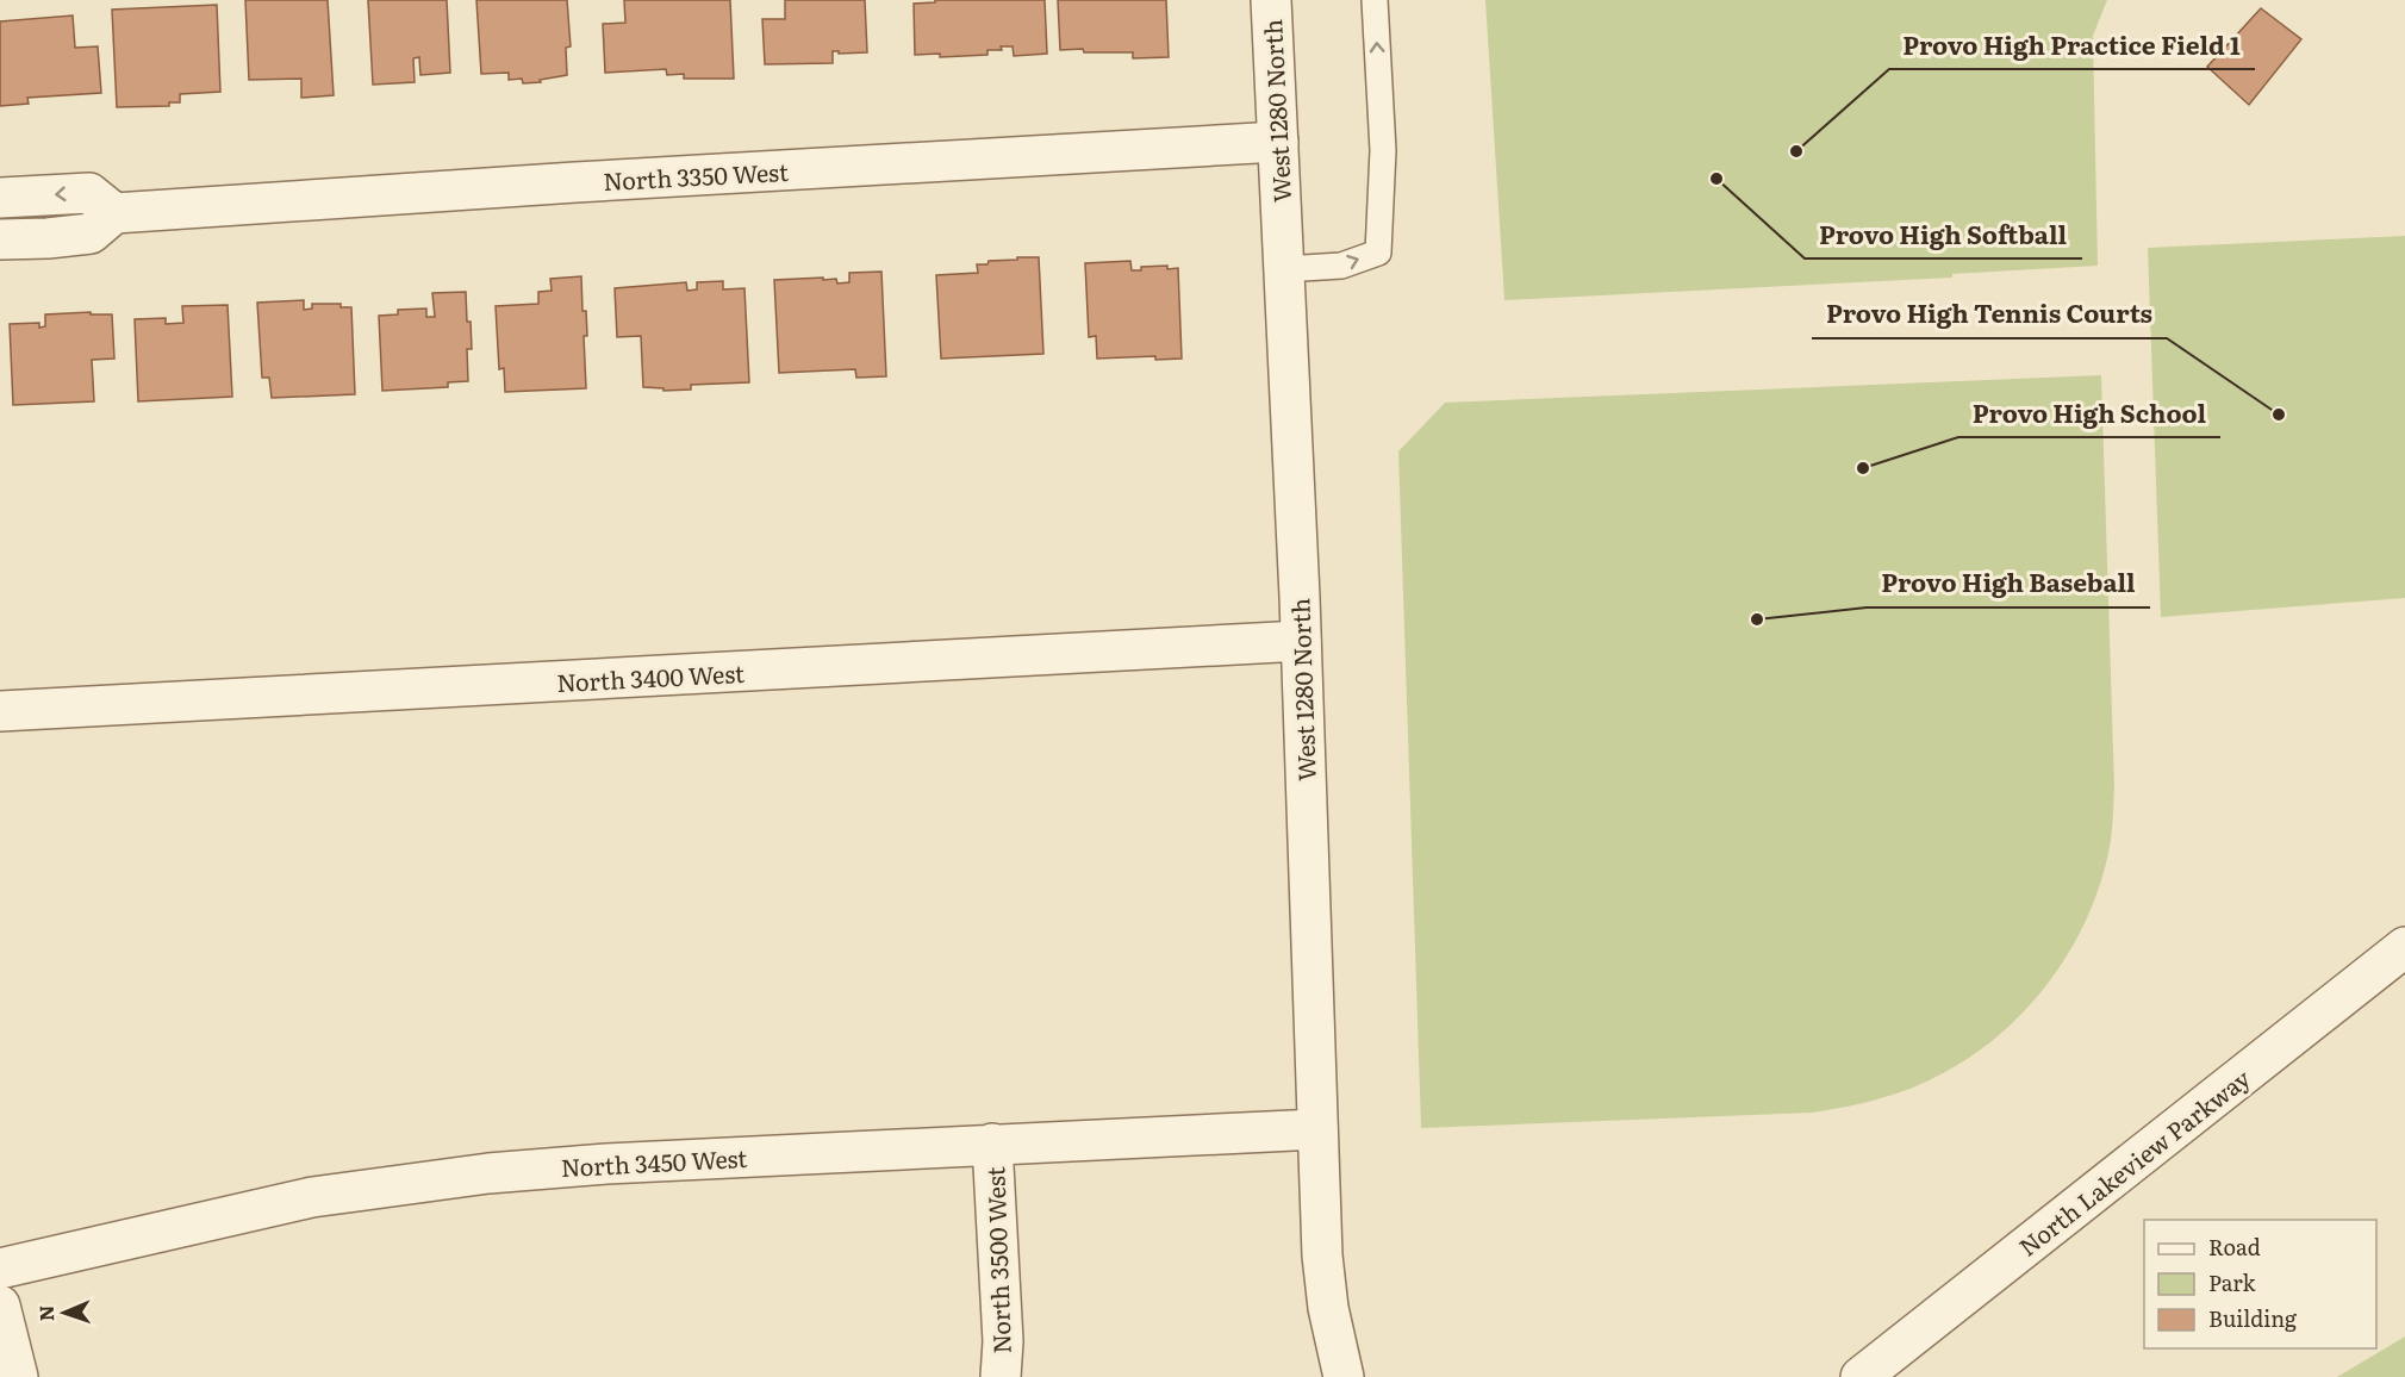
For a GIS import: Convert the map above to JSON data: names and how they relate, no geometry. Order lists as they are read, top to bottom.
{
  "streets": {
    "street": [
      "West 1280 North",
      "North 3350 West",
      "North 3400 West",
      "North 3450 West",
      "North Lakeview Parkway",
      "North 3500 West"
    ]
  },
  "crossings": [
    ["West 1280 North", "North 3350 West"],
    ["West 1280 North", "North 3400 West"],
    ["West 1280 North", "North 3450 West"],
    ["North 3450 West", "North 3500 West"]
  ],
  "places": [
    "Provo High Practice Field 1",
    "Provo High Softball",
    "Provo High Tennis Courts",
    "Provo High School",
    "Provo High Baseball"
  ],
  "legend": ["Road", "Park", "Building"],
  "north": "left"
}
